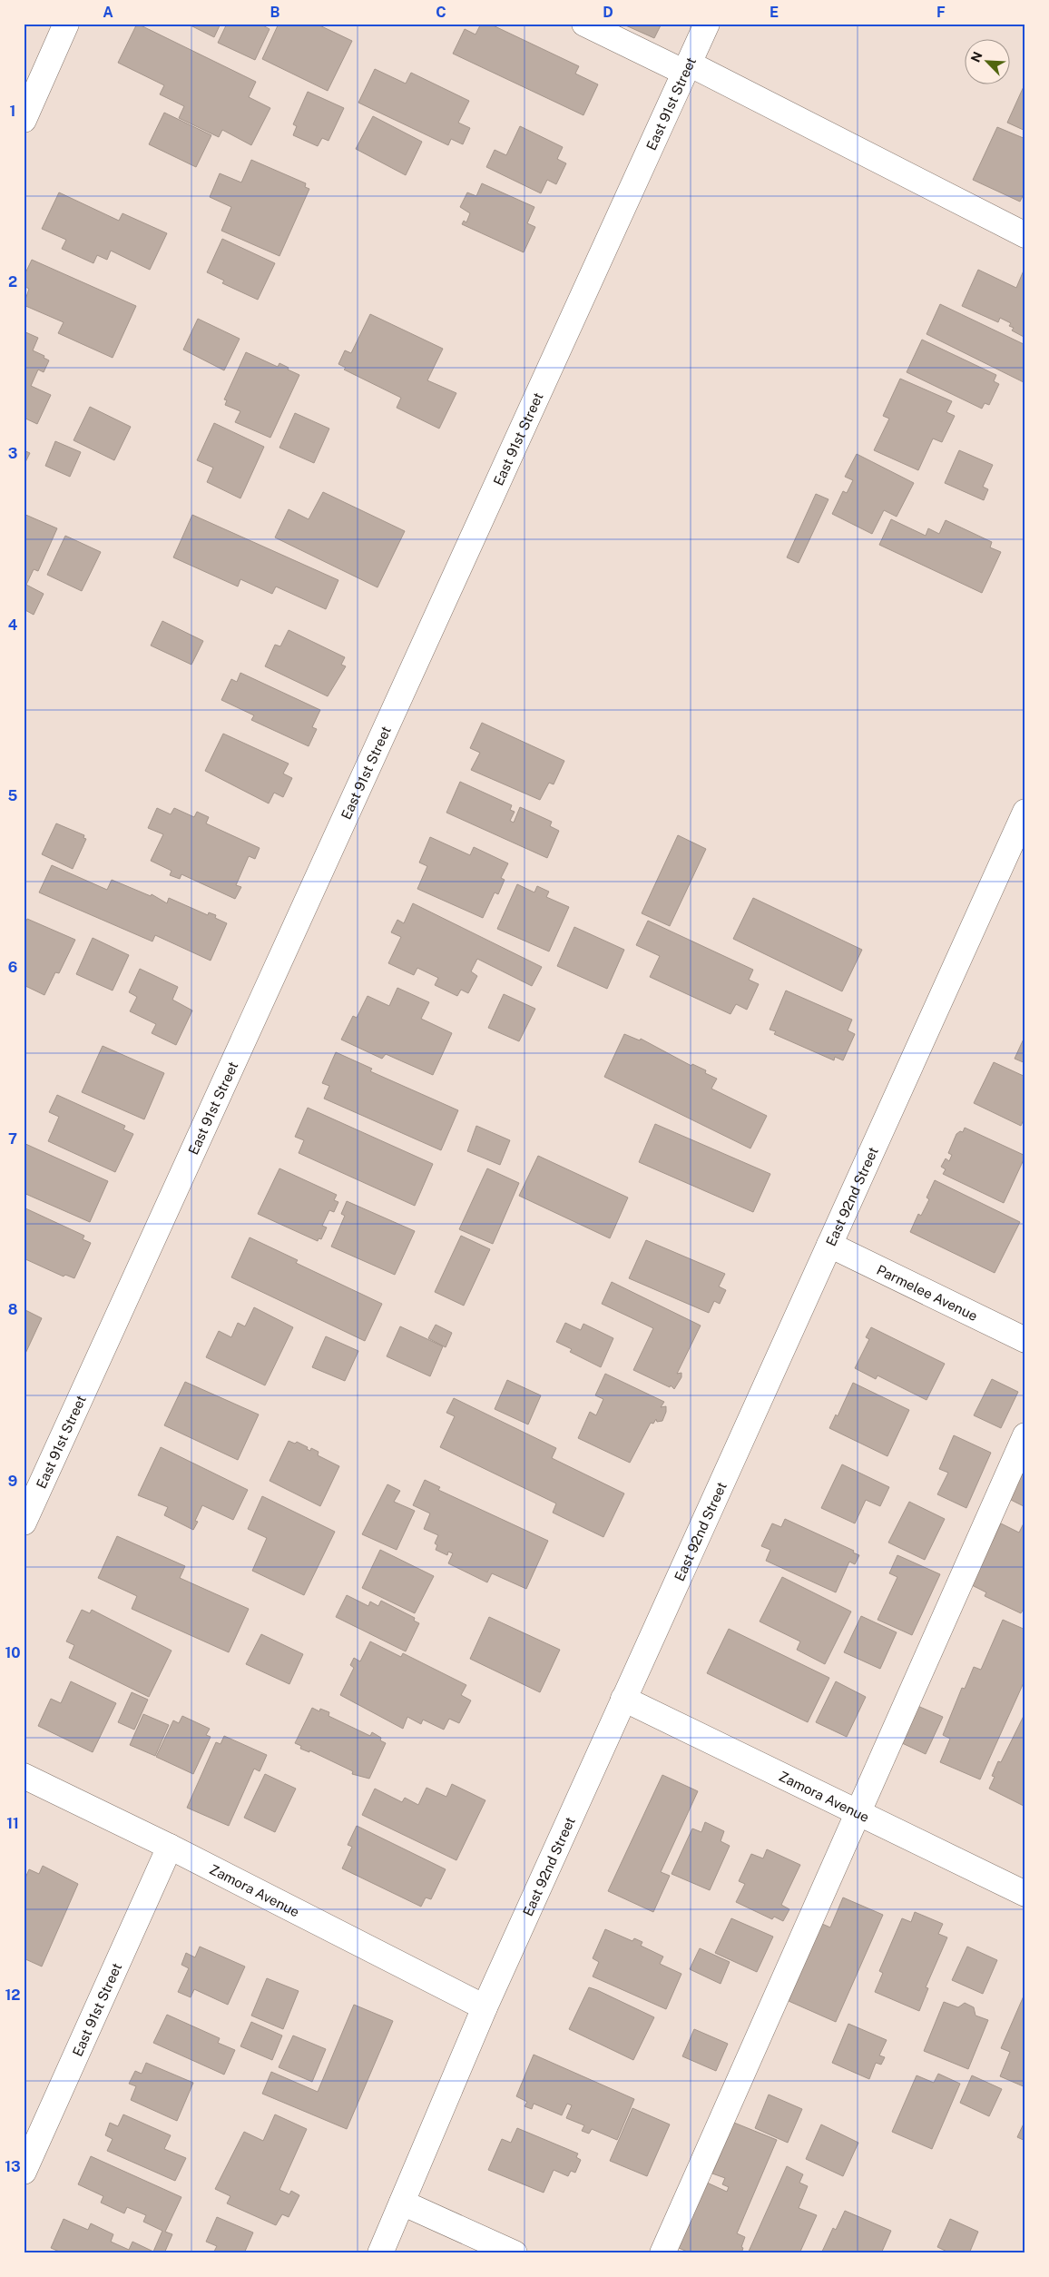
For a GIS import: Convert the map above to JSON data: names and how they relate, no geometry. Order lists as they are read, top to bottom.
{
  "streets": {
    "street": [
      "East 91st Street",
      "East 92nd Street",
      "Parmelee Avenue",
      "Zamora Avenue"
    ]
  },
  "crossings": [
    ["East 91st Street", "Zamora Avenue"],
    ["East 92nd Street", "Parmelee Avenue"],
    ["East 92nd Street", "Zamora Avenue"]
  ],
  "north": "top left",
  "grid": {
    "columns": [
      "A",
      "B",
      "C",
      "D",
      "E",
      "F"
    ],
    "rows": [
      "1",
      "2",
      "3",
      "4",
      "5",
      "6",
      "7",
      "8",
      "9",
      "10",
      "11",
      "12",
      "13"
    ]
  }
}
